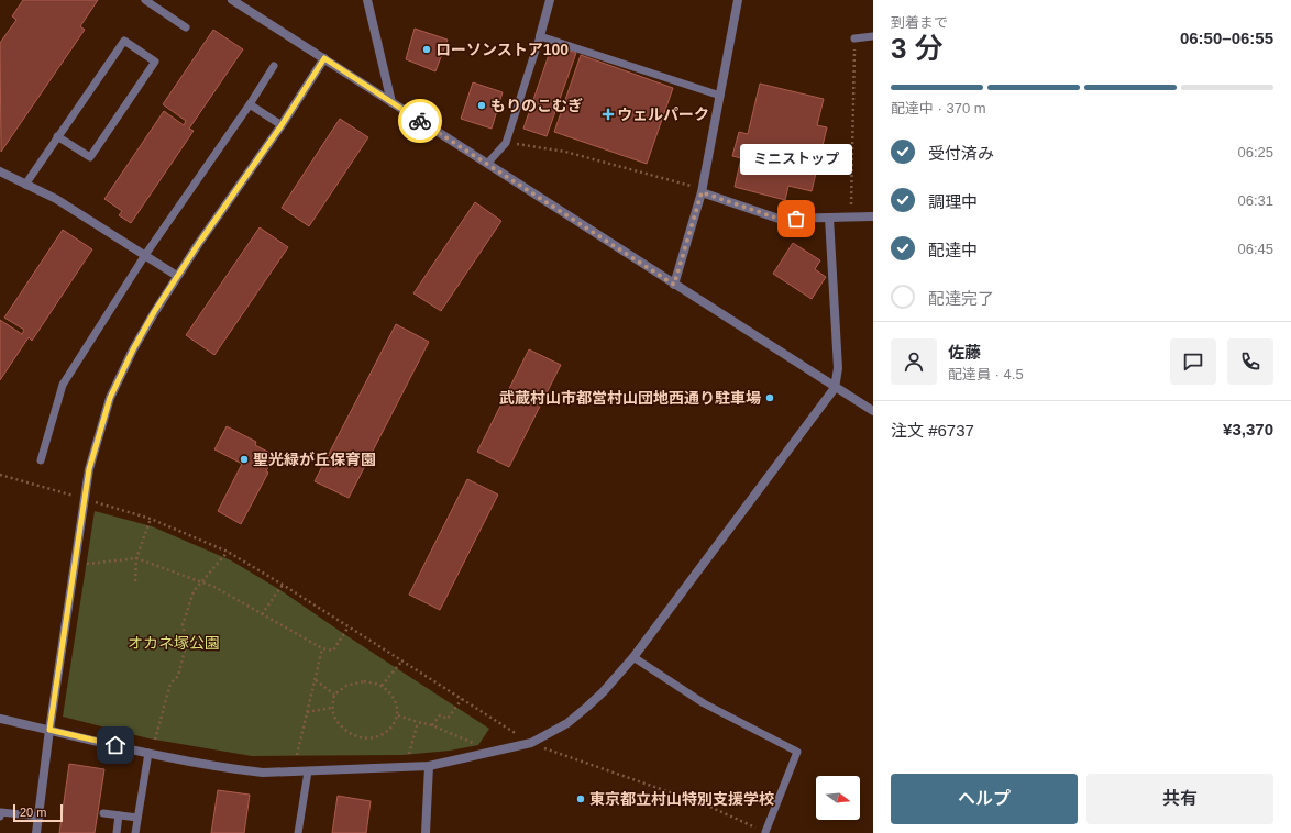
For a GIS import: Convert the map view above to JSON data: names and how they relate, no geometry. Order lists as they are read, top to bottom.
{
  "parks": ["オカネ塚公園"],
  "places": {
    "other": [
      "ローソンストア100",
      "もりのこむぎ",
      "ミニストップ",
      "武蔵村山市都営村山団地西通り駐車場",
      "聖光緑が丘保育園",
      "東京都立村山特別支援学校"
    ],
    "health": ["ウェルパーク"]
  },
  "scale_bar": "20 m",
  "north": "right",
  "page": {
    "heading": ["3 分", "到着まで", "06:50–06:55"],
    "panel": [
      "佐藤",
      "配達員 · 4.5",
      "注文 #6737",
      "¥3,370"
    ],
    "bar": "配達中 · 370 m",
    "list": [
      ["受付済み", "06:25"],
      ["調理中", "06:31"],
      ["配達中", "06:45"],
      "配達完了"
    ],
    "bubble": "ミニストップ",
    "buttons": ["ヘルプ", "共有"],
    "scale": "20 m"
  }
}
